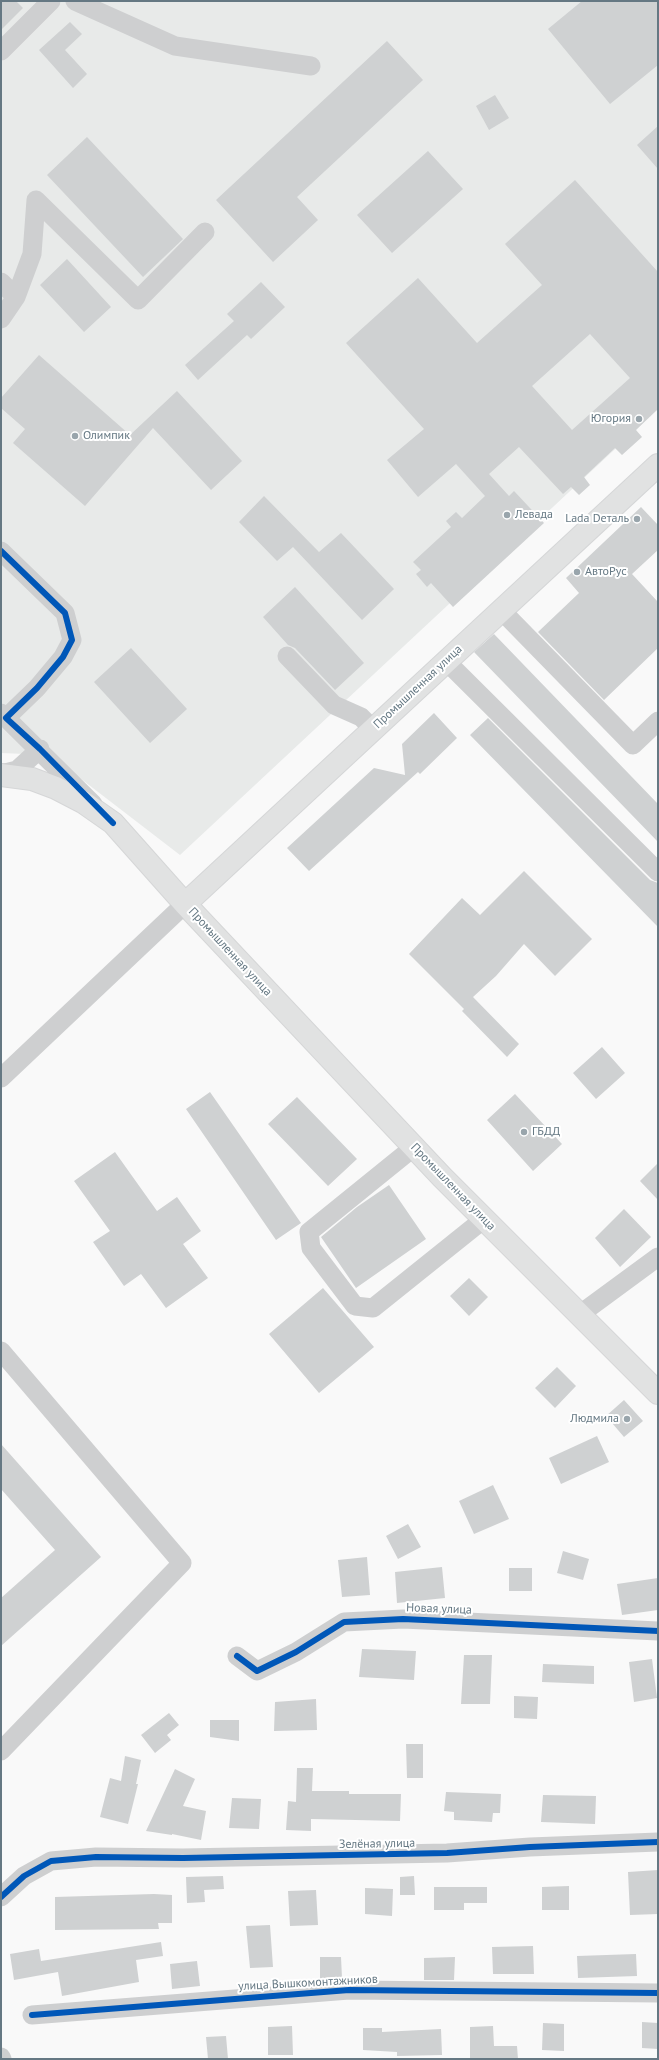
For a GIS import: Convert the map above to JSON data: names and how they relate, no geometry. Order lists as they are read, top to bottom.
{
  "streets": {
    "main road": ["Промышленная улица"],
    "street": ["Новая улица", "Зелёная улица", "улица Вышкомонтажников"]
  },
  "places": [
    "Югория",
    "Олимпик",
    "Левада",
    "Lada Dеталь",
    "АвтоРус",
    "ГБДД",
    "Людмила"
  ]
}
